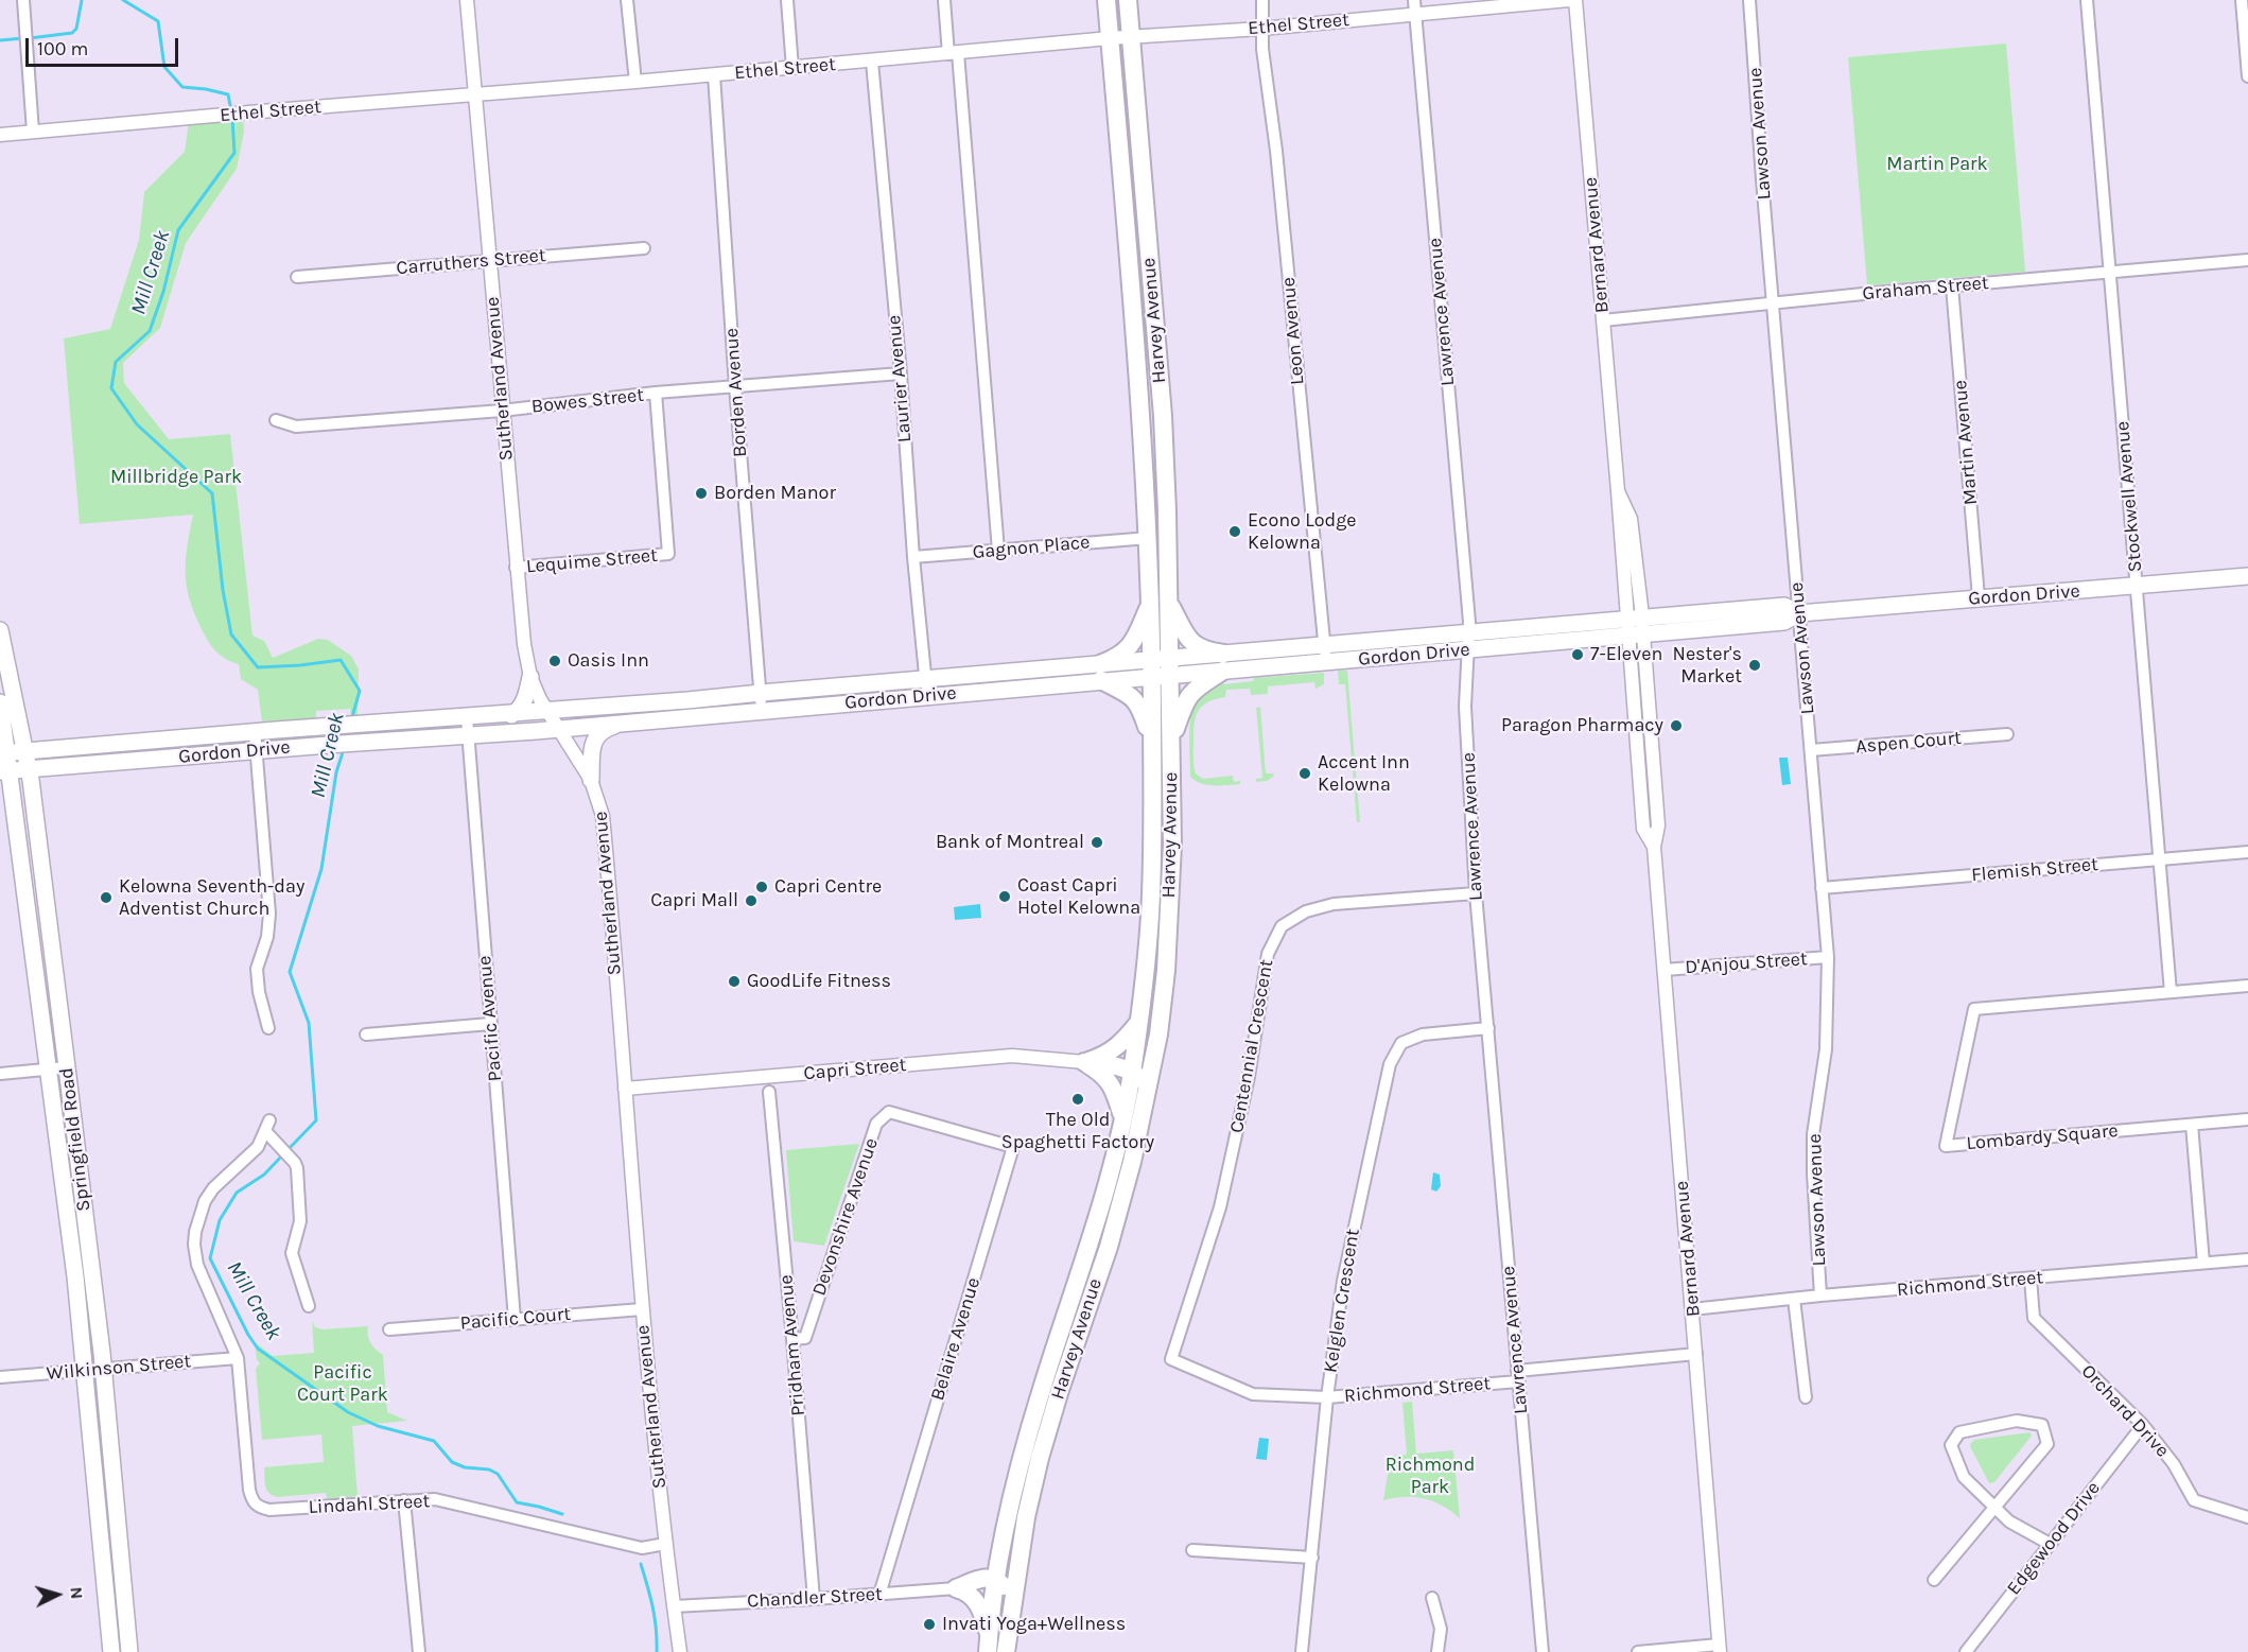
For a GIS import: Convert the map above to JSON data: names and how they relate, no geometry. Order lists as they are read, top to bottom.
{
  "streets": {
    "highway": ["Harvey Avenue"],
    "main road": ["Gordon Drive", "Springfield Road"],
    "street": [
      "Ethel Street",
      "Lawson Avenue",
      "Bernard Avenue",
      "Carruthers Street",
      "Graham Street",
      "Lawrence Avenue",
      "Leon Avenue",
      "Sutherland Avenue",
      "Laurier Avenue",
      "Borden Avenue",
      "Bowes Street",
      "Martin Avenue",
      "Stockwell Avenue",
      "Gagnon Place",
      "Lequime Street",
      "Aspen Court",
      "Flemish Street",
      "D'Anjou Street",
      "Pacific Avenue",
      "Centennial Crescent",
      "Capri Street",
      "Lombardy Square",
      "Devonshire Avenue",
      "Richmond Street",
      "Kelglen Crescent",
      "Pacific Court",
      "Belaire Avenue",
      "Pridham Avenue",
      "Wilkinson Street",
      "Orchard Drive",
      "Lindahl Street",
      "Edgewood Drive",
      "Chandler Street"
    ]
  },
  "crossings": [
    ["Ethel Street", "Lawrence Avenue"],
    ["Ethel Street", "Harvey Avenue"],
    ["Ethel Street", "Leon Avenue"],
    ["Ethel Street", "Sutherland Avenue"],
    ["Ethel Street", "Laurier Avenue"],
    ["Ethel Street", "Borden Avenue"],
    ["Lawson Avenue", "Graham Street"],
    ["Lawson Avenue", "Gordon Drive"],
    ["Lawson Avenue", "Aspen Court"],
    ["Lawson Avenue", "Flemish Street"],
    ["Lawson Avenue", "D'Anjou Street"],
    ["Lawson Avenue", "Richmond Street"],
    ["Bernard Avenue", "Graham Street"],
    ["Bernard Avenue", "Gordon Drive"],
    ["Bernard Avenue", "D'Anjou Street"],
    ["Bernard Avenue", "Richmond Street"],
    ["Carruthers Street", "Sutherland Avenue"],
    ["Graham Street", "Martin Avenue"],
    ["Graham Street", "Stockwell Avenue"],
    ["Lawrence Avenue", "Gordon Drive"],
    ["Lawrence Avenue", "Centennial Crescent"],
    ["Lawrence Avenue", "Richmond Street"],
    ["Lawrence Avenue", "Kelglen Crescent"],
    ["Harvey Avenue", "Gagnon Place"],
    ["Harvey Avenue", "Gordon Drive"],
    ["Leon Avenue", "Gordon Drive"],
    ["Sutherland Avenue", "Bowes Street"],
    ["Sutherland Avenue", "Lequime Street"],
    ["Sutherland Avenue", "Gordon Drive"],
    ["Sutherland Avenue", "Capri Street"],
    ["Sutherland Avenue", "Pacific Court"],
    ["Sutherland Avenue", "Lindahl Street"],
    ["Sutherland Avenue", "Chandler Street"],
    ["Laurier Avenue", "Bowes Street"],
    ["Laurier Avenue", "Gagnon Place"],
    ["Laurier Avenue", "Gordon Drive"],
    ["Borden Avenue", "Bowes Street"],
    ["Borden Avenue", "Gordon Drive"],
    ["Bowes Street", "Lequime Street"],
    ["Martin Avenue", "Gordon Drive"],
    ["Stockwell Avenue", "Gordon Drive"],
    ["Stockwell Avenue", "Flemish Street"],
    ["Stockwell Avenue", "Lombardy Square"],
    ["Gordon Drive", "Pacific Avenue"],
    ["Gordon Drive", "Springfield Road"],
    ["Pacific Avenue", "Pacific Court"],
    ["Centennial Crescent", "Richmond Street"],
    ["Springfield Road", "Wilkinson Street"],
    ["Devonshire Avenue", "Belaire Avenue"],
    ["Devonshire Avenue", "Pridham Avenue"],
    ["Richmond Street", "Kelglen Crescent"],
    ["Richmond Street", "Orchard Drive"],
    ["Belaire Avenue", "Chandler Street"],
    ["Pridham Avenue", "Chandler Street"],
    ["Wilkinson Street", "Lindahl Street"],
    ["Orchard Drive", "Edgewood Drive"]
  ],
  "water": ["Mill Creek"],
  "parks": [
    "Martin Park",
    "Millbridge Park",
    "Pacific Court Park",
    "Richmond Park"
  ],
  "places": [
    "Borden Manor",
    "Econo Lodge Kelowna",
    "7-Eleven",
    "Oasis Inn",
    "Nester's Market",
    "Paragon Pharmacy",
    "Accent Inn Kelowna",
    "Bank of Montreal",
    "Capri Centre",
    "Coast Capri Hotel Kelowna",
    "Kelowna Seventh-day Adventist Church",
    "Capri Mall",
    "GoodLife Fitness",
    "The Old Spaghetti Factory",
    "Invati Yoga+Wellness"
  ],
  "scale_bar": "100 m",
  "north": "right"
}
